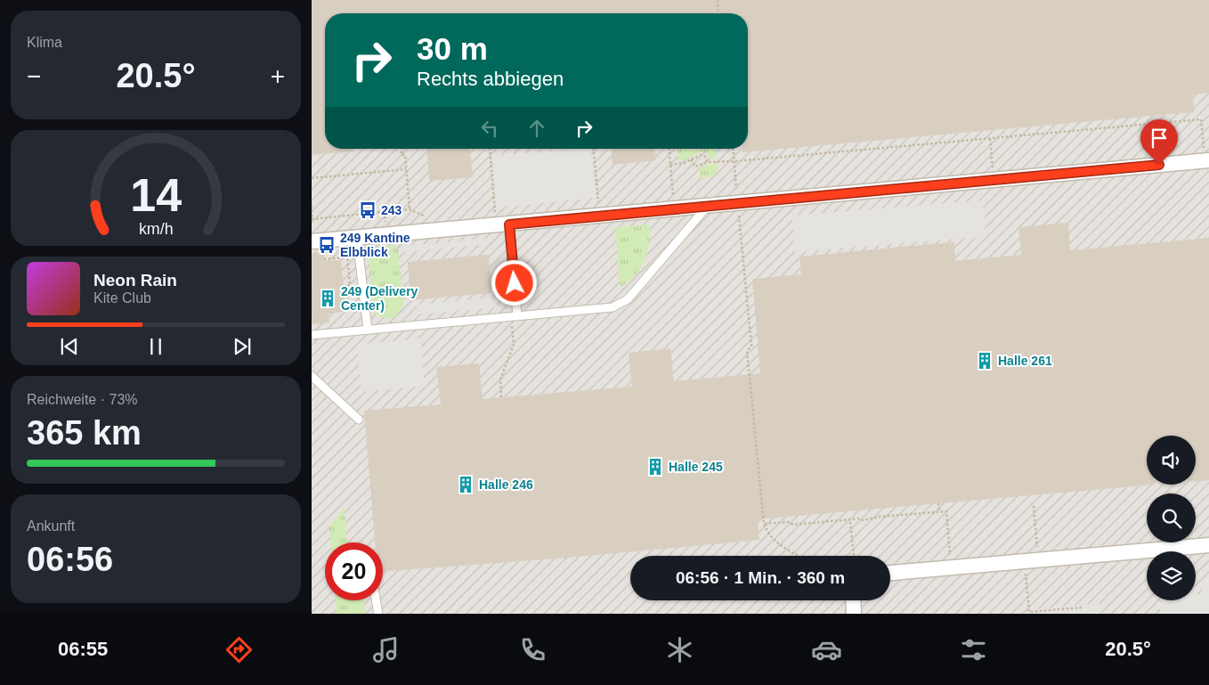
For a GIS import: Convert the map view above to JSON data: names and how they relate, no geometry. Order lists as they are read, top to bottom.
{
  "places": {
    "bus stop": ["243", "249 Kantine Elbblick"],
    "building": [
      "249 (Delivery Center)",
      "Halle 261",
      "Halle 245",
      "Halle 246"
    ]
  },
  "page": {
    "tile": [
      "Klima",
      ["Reichweite · 73%", "365 km"],
      ["Ankunft", "06:56"]
    ],
    "turn": ["30 m", "Rechts abbiegen"],
    "heat": ["−", "20.5°", "+"],
    "song": ["Neon Rain", "Kite Club"],
    "limit": "20",
    "trip": "06:56 · 1 Min. · 360 m",
    "tabs": ["06:55", "20.5°"],
    "gauge": ["14", "km/h"]
  }
}
